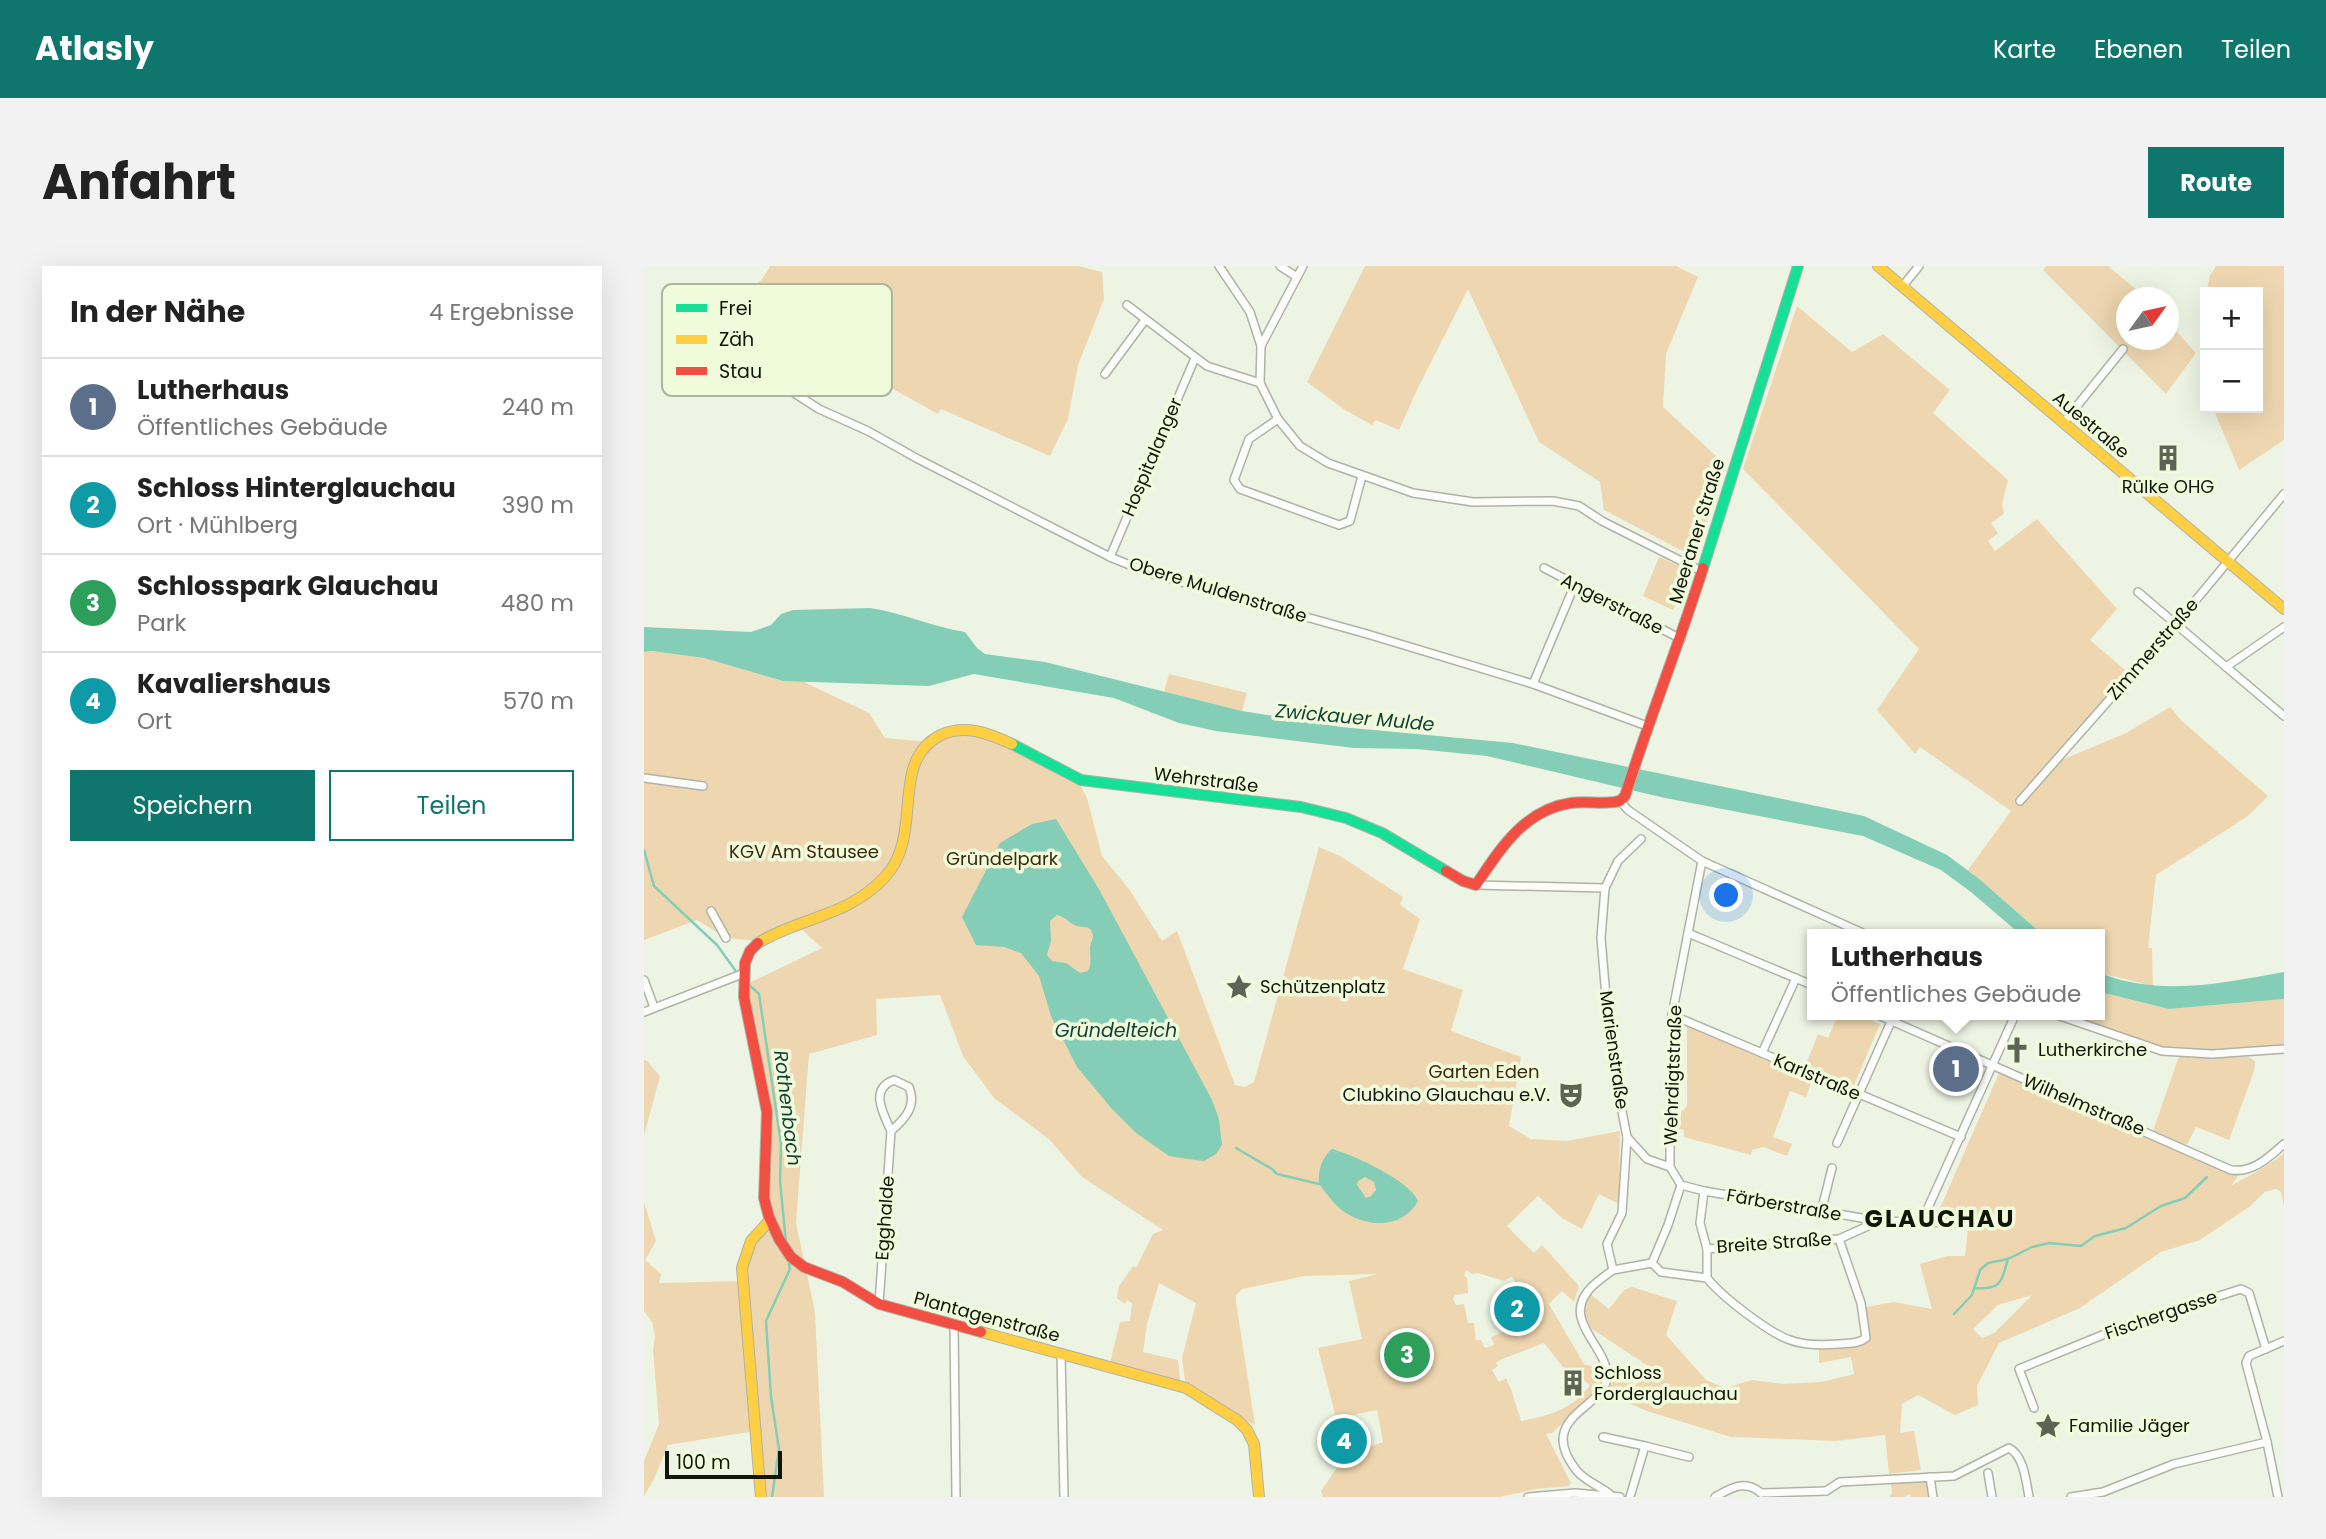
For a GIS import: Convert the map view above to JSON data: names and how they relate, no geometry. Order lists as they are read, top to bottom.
{
  "streets": {
    "street": [
      "Auestraße",
      "Hospitalanger",
      "Meeraner Straße",
      "Obere Muldenstraße",
      "Angerstraße",
      "Zimmerstraße",
      "Wehrstraße",
      "Marienstraße",
      "Wehrdigtstraße",
      "Karlstraße",
      "Wilhelmstraße",
      "Färberstraße",
      "Egghalde",
      "Breite Straße",
      "Fischergasse",
      "Plantagenstraße"
    ]
  },
  "crossings": [
    ["Auestraße", "Zimmerstraße"],
    ["Hospitalanger", "Obere Muldenstraße"],
    ["Meeraner Straße", "Obere Muldenstraße"],
    ["Meeraner Straße", "Angerstraße"],
    ["Wehrstraße", "Marienstraße"],
    ["Wehrstraße", "Plantagenstraße"],
    ["Wehrdigtstraße", "Karlstraße"],
    ["Färberstraße", "Breite Straße"],
    ["Egghalde", "Plantagenstraße"]
  ],
  "districts": ["GLAUCHAU"],
  "water": ["Zwickauer Mulde", "Gründelteich", "Rothenbach"],
  "parks": ["KGV Am Stausee", "Gründelpark", "Garten Eden"],
  "places": {
    "building": ["Rülke OHG", "Schloss Forderglauchau"],
    "place": ["Schützenplatz", "Familie Jäger"],
    "church": ["Lutherkirche"],
    "theatre": ["Clubkino Glauchau e.V."]
  },
  "legend": ["Frei", "Zäh", "Stau"],
  "scale_bar": "100 m",
  "north": "top right",
  "page": {
    "header": "Atlasly",
    "nav": ["Karte", "Ebenen", "Teilen"],
    "title": "Anfahrt",
    "buttons": [
      "Route",
      ["Speichern", "Teilen"]
    ],
    "heading": ["In der Nähe", "4 Ergebnisse"],
    "map_buttons": ["+", "−"],
    "list": [
      {
        "mark": "1",
        "name": "Lutherhaus",
        "note": "Öffentliches Gebäude",
        "value": "240 m"
      },
      {
        "mark": "2",
        "name": "Schloss Hinterglauchau",
        "note": "Ort · Mühlberg",
        "value": "390 m"
      },
      {
        "mark": "3",
        "name": "Schlosspark Glauchau",
        "note": "Park",
        "value": "480 m"
      },
      {
        "mark": "4",
        "name": "Kavaliershaus",
        "note": "Ort",
        "value": "570 m"
      }
    ],
    "popup": ["Lutherhaus", "Öffentliches Gebäude"],
    "pins": [
      "1",
      "2",
      "3",
      "4"
    ],
    "scale": "100 m"
  }
}
